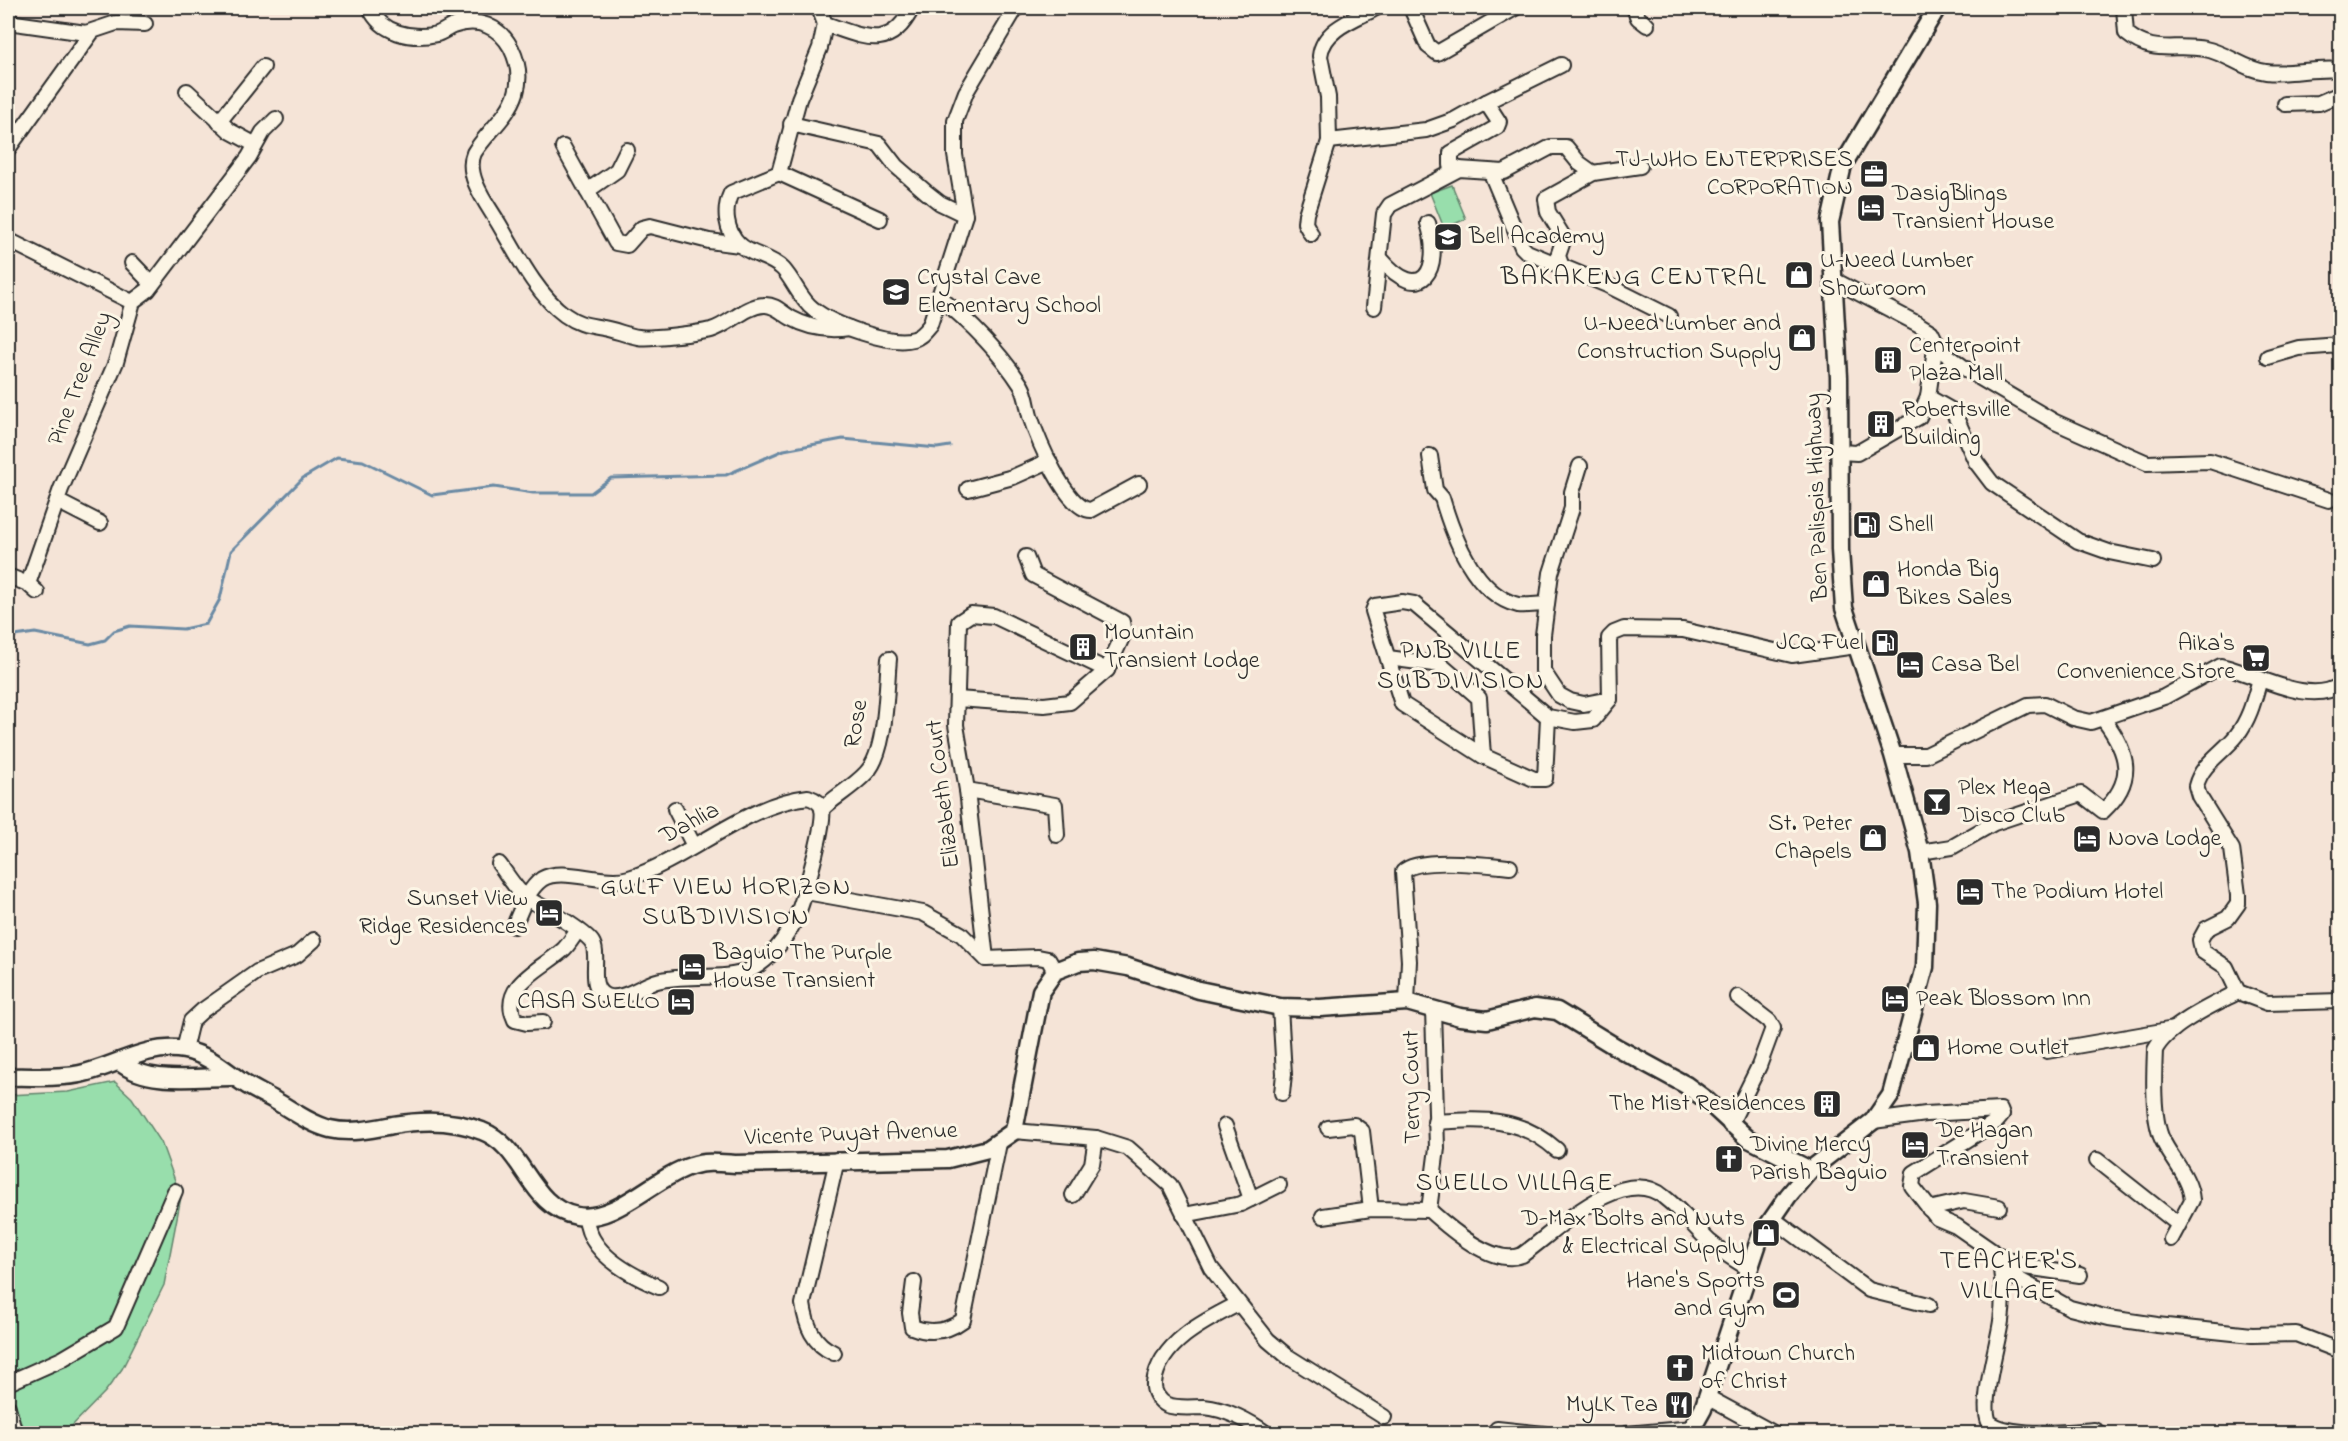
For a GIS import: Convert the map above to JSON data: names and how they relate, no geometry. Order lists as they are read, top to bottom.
{
  "streets": {
    "main road": ["Ben Palispis Highway", "Vicente Puyat Avenue"],
    "street": [
      "Pine Tree Alley",
      "Rose",
      "Elizabeth Court",
      "Dahlia",
      "Terry Court"
    ]
  },
  "crossings": [
    ["Rose", "Dahlia"]
  ],
  "districts": [
    "BAKAKENG CENTRAL",
    "PNB VILLE SUBDIVISION",
    "GULF VIEW HORIZON SUBDIVISION",
    "SUELLO VILLAGE",
    "TEACHER'S VILLAGE"
  ],
  "places": {
    "office": ["TJ-WHO ENTERPRISES CORPORATION"],
    "hotel": [
      "DasigBlings Transient House",
      "Casa Bel",
      "Nova Lodge",
      "The Podium Hotel",
      "Sunset View Ridge Residences",
      "Baguio The Purple House Transient",
      "Peak Blossom Inn",
      "CASA SUELLO",
      "De Hagan Transient"
    ],
    "school or university": ["Bell Academy", "Crystal Cave Elementary School"],
    "shop": [
      "U-Need Lumber Showroom",
      "U-Need Lumber and Construction Supply",
      "Honda Big Bikes Sales",
      "St. Peter Chapels",
      "Home Outlet",
      "D-Max Bolts and Nuts & Electrical Supply"
    ],
    "building": [
      "Centerpoint Plaza Mall",
      "Robertsville Building",
      "Mountain Transient Lodge",
      "The Mist Residences"
    ],
    "fuel station": ["Shell", "JCQ Fuel"],
    "supermarket": ["Aika's Convenience Store"],
    "bar": ["Plex Mega Disco Club"],
    "church": ["Divine Mercy Parish Baguio", "Midtown Church of Christ"],
    "sports": ["Hane's Sports and Gym"],
    "restaurant": ["MyLK Tea"]
  }
}
